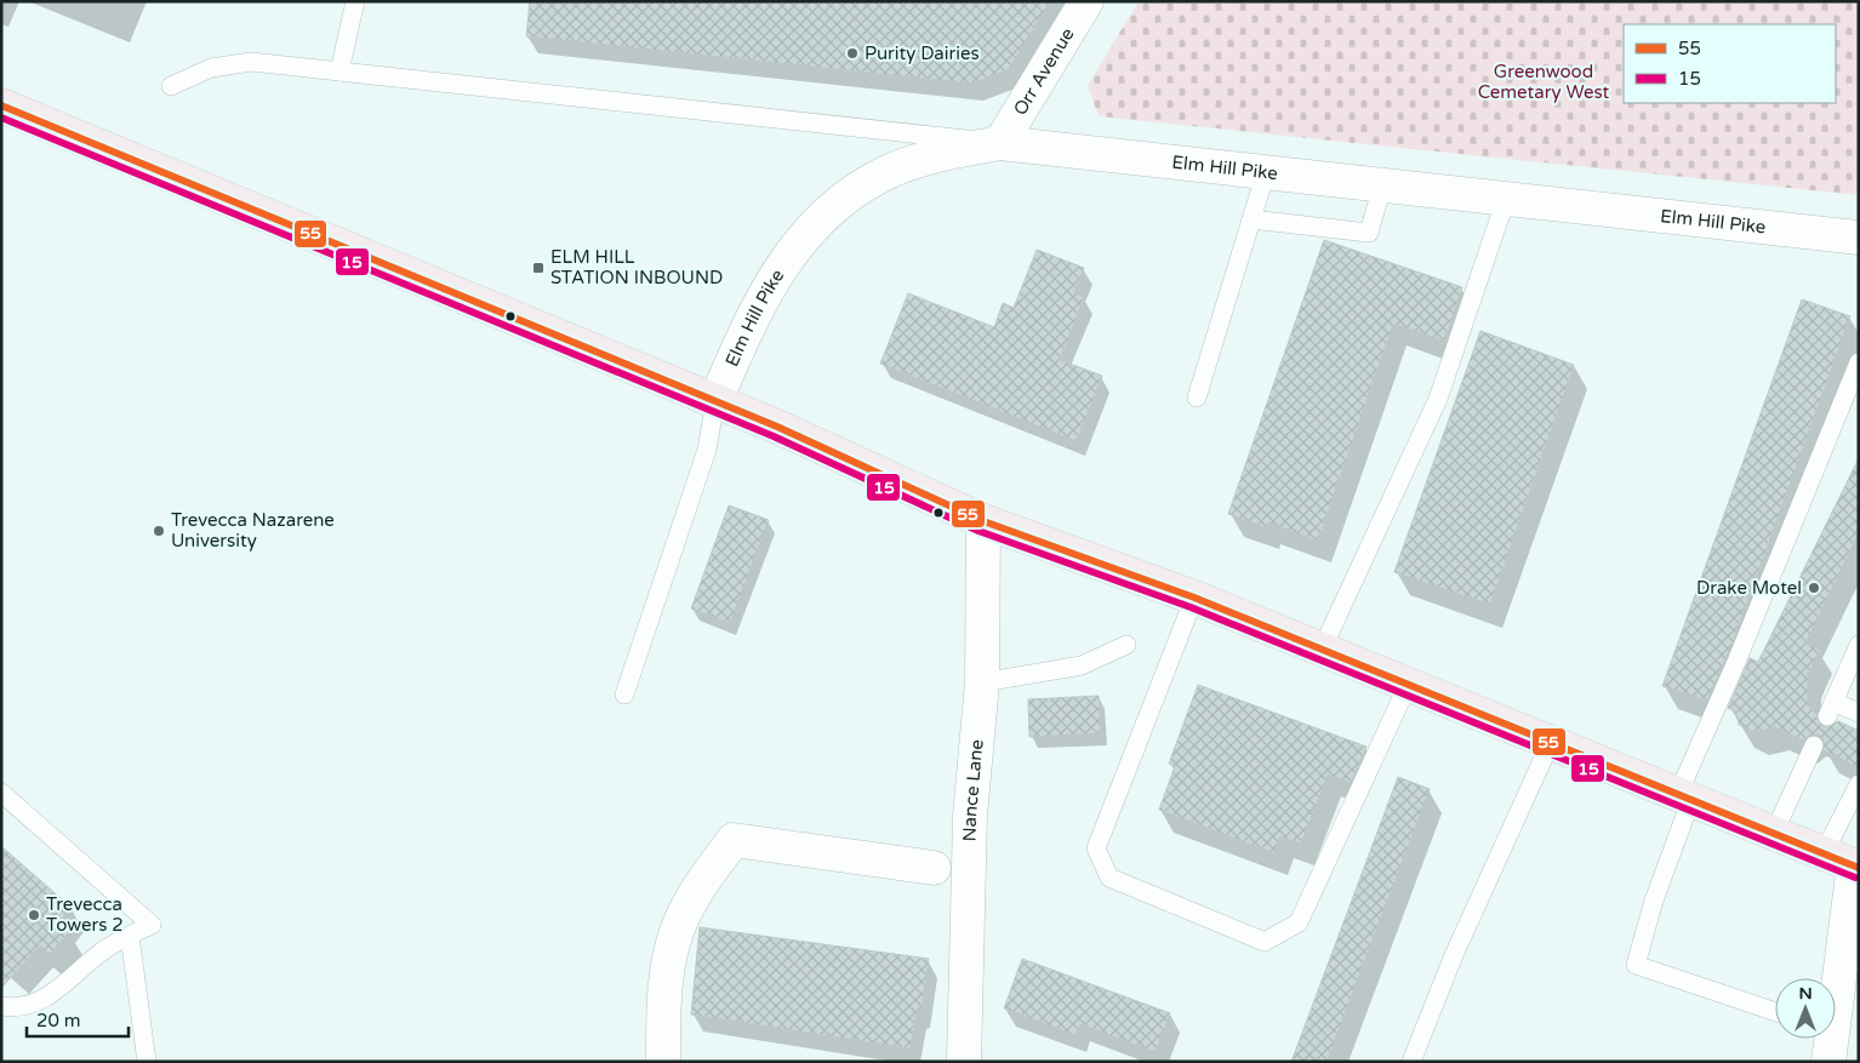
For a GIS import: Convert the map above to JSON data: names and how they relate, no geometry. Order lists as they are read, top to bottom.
{
  "streets": {
    "street": ["Orr Avenue", "Elm Hill Pike", "Nance Lane"]
  },
  "crossings": [
    ["Orr Avenue", "Elm Hill Pike"]
  ],
  "parks": ["Greenwood Cemetary West"],
  "places": {
    "other": [
      "Purity Dairies",
      "Trevecca Nazarene University",
      "Drake Motel",
      "Trevecca Towers 2"
    ],
    "transit": ["ELM HILL STATION INBOUND"]
  },
  "lines": ["transit line 55", "transit line 15"],
  "legend": ["55", "15"],
  "scale_bar": "20 m",
  "north": "top"
}
